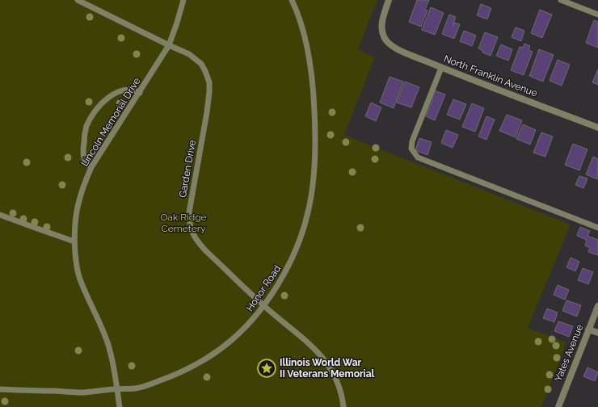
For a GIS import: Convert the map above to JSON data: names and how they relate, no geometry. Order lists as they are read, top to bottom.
{
  "streets": {
    "street": ["North Franklin Avenue", "Yates Avenue"],
    "lane": ["Lincoln Memorial Drive", "Garden Drive", "Honor Road"]
  },
  "crossings": [
    ["Lincoln Memorial Drive", "Garden Drive"],
    ["Lincoln Memorial Drive", "Honor Road"],
    ["Garden Drive", "Honor Road"]
  ],
  "parks": ["Oak Ridge Cemetery"],
  "places": {
    "place": ["Illinois World War II Veterans Memorial"]
  }
}
